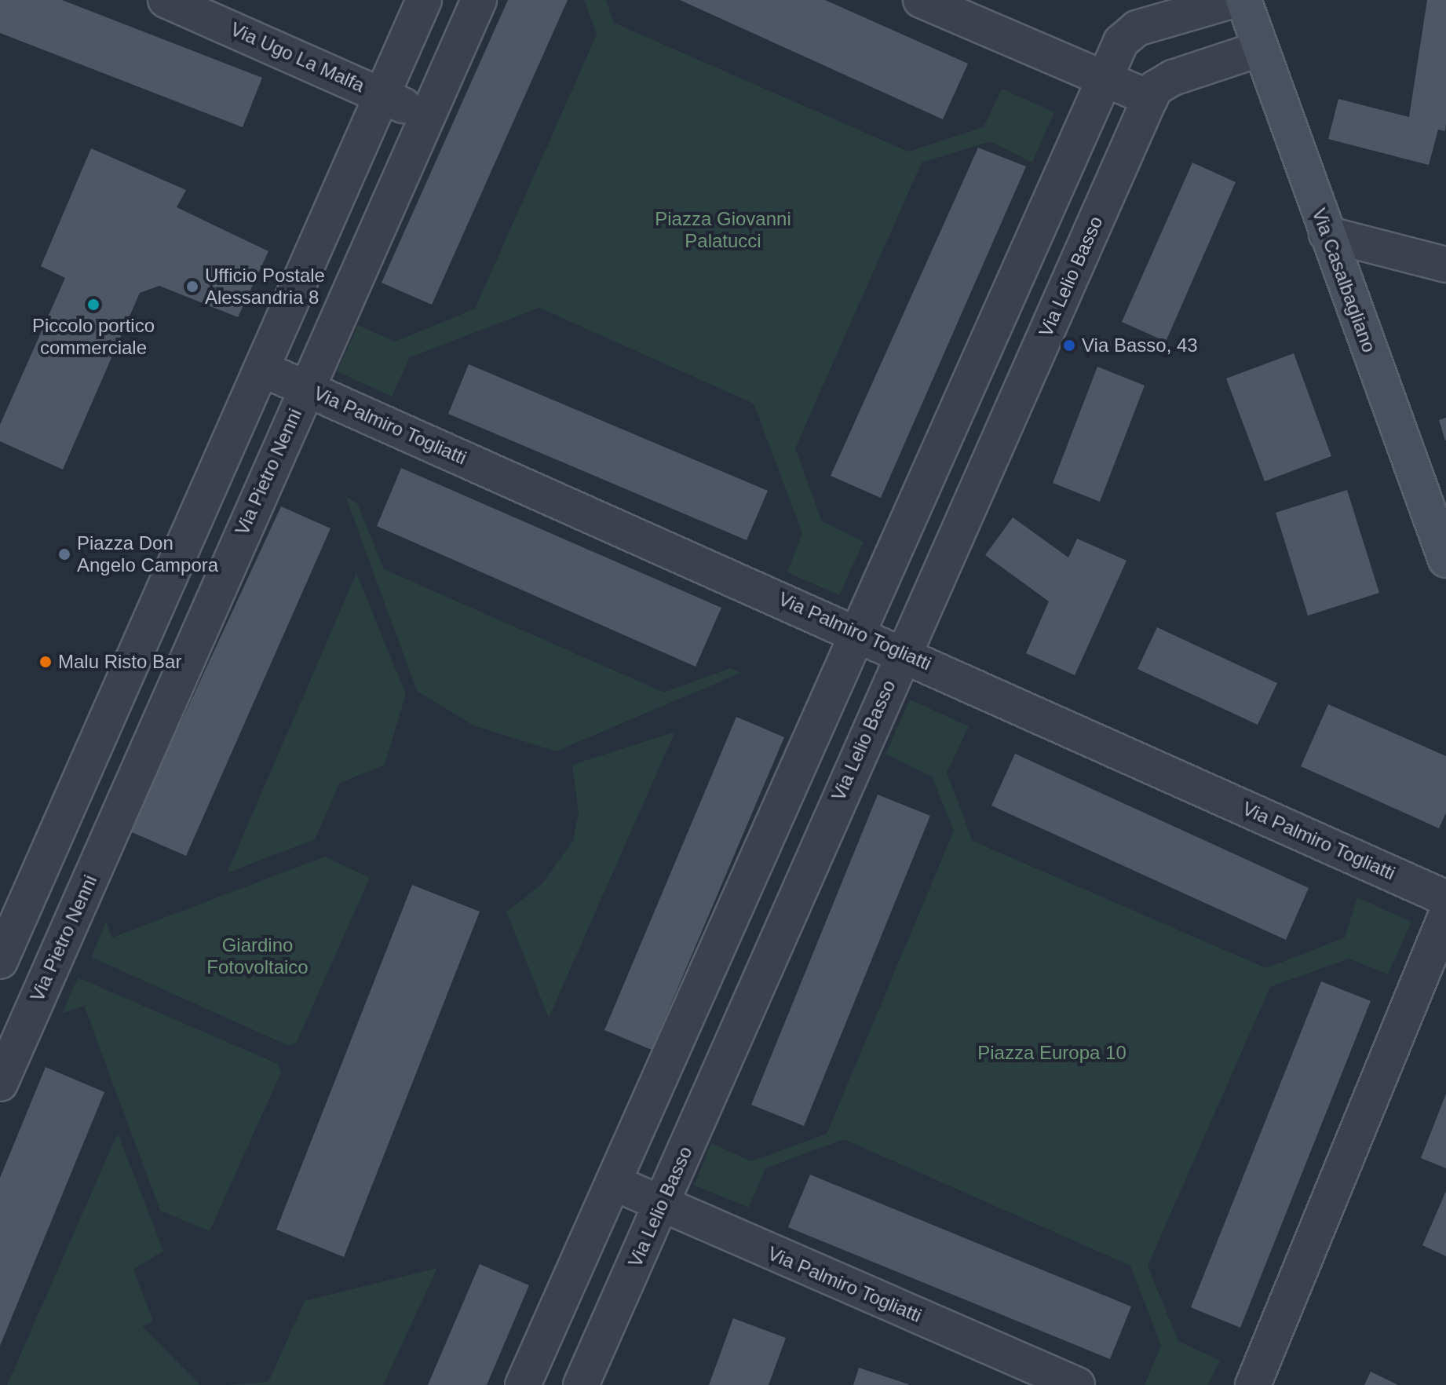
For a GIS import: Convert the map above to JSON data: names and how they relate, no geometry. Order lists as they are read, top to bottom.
{
  "streets": {
    "main road": ["Via Casalbagliano"],
    "street": [
      "Via Ugo La Malfa",
      "Via Lelio Basso",
      "Via Palmiro Togliatti",
      "Via Pietro Nenni"
    ]
  },
  "crossings": [
    ["Via Ugo La Malfa", "Via Pietro Nenni"],
    ["Via Lelio Basso", "Via Casalbagliano"],
    ["Via Lelio Basso", "Via Palmiro Togliatti"],
    ["Via Palmiro Togliatti", "Via Pietro Nenni"]
  ],
  "parks": ["Piazza Giovanni Palatucci", "Giardino Fotovoltaico", "Piazza Europa 10"],
  "places": [
    "Ufficio Postale Alessandria 8",
    "Piccolo portico commerciale",
    "Via Basso, 43",
    "Piazza Don Angelo Campora",
    "Malu Risto Bar"
  ]
}
